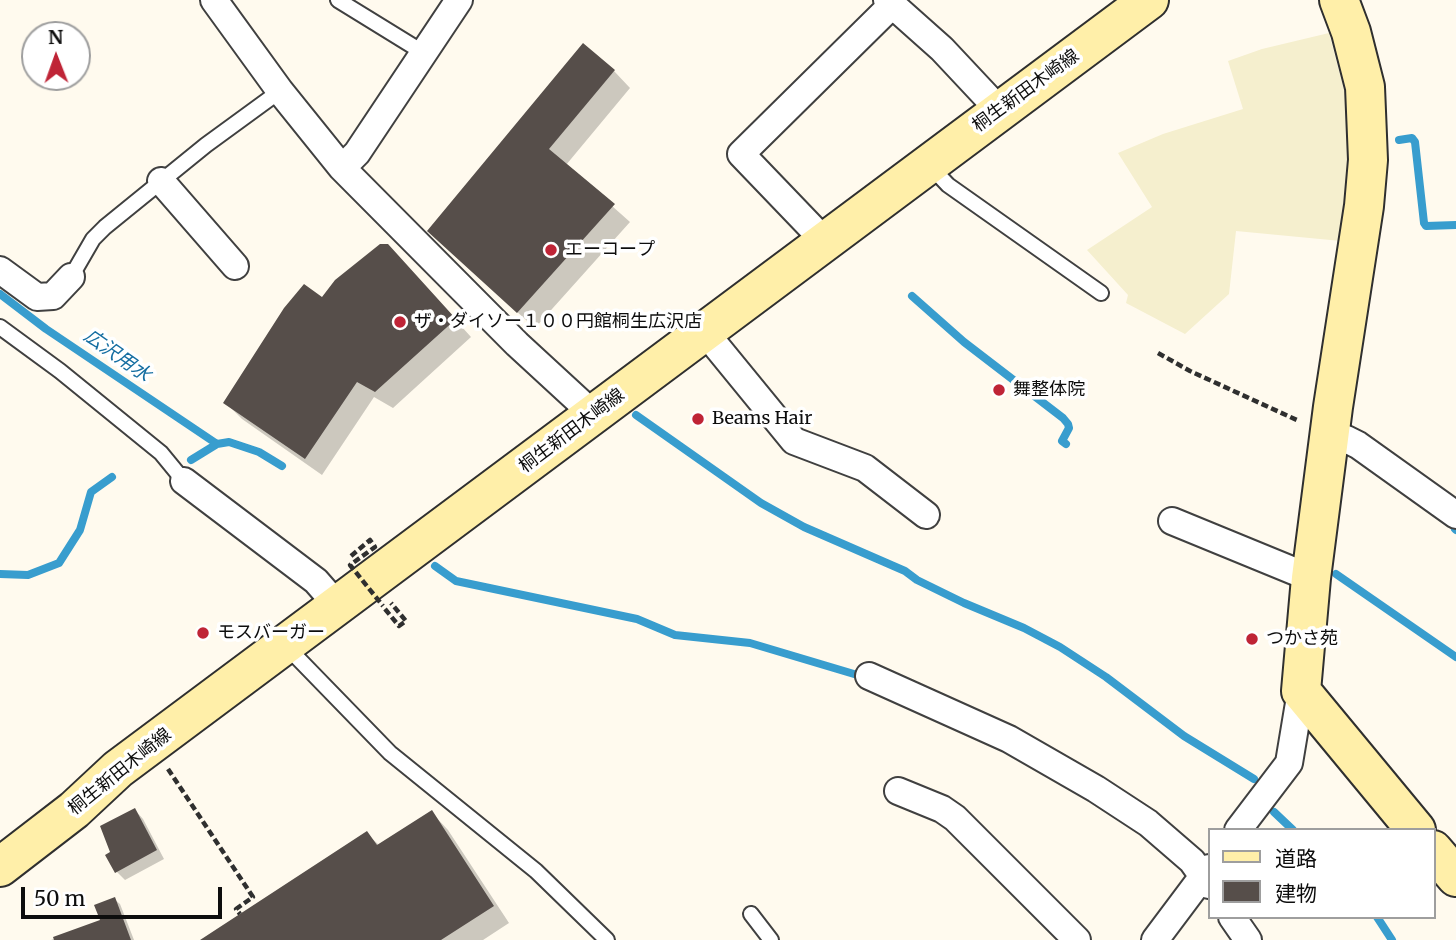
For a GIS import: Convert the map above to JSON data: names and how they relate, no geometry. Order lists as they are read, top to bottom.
{
  "streets": {
    "main road": ["桐生新田木崎線"]
  },
  "water": ["広沢用水"],
  "places": [
    "エーコープ",
    "ザ・ダイソー１００円館桐生広沢店",
    "舞整体院",
    "Beams Hair",
    "モスバーガー",
    "つかさ苑"
  ],
  "legend": ["道路", "建物"],
  "scale_bar": "50 m",
  "north": "top"
}
